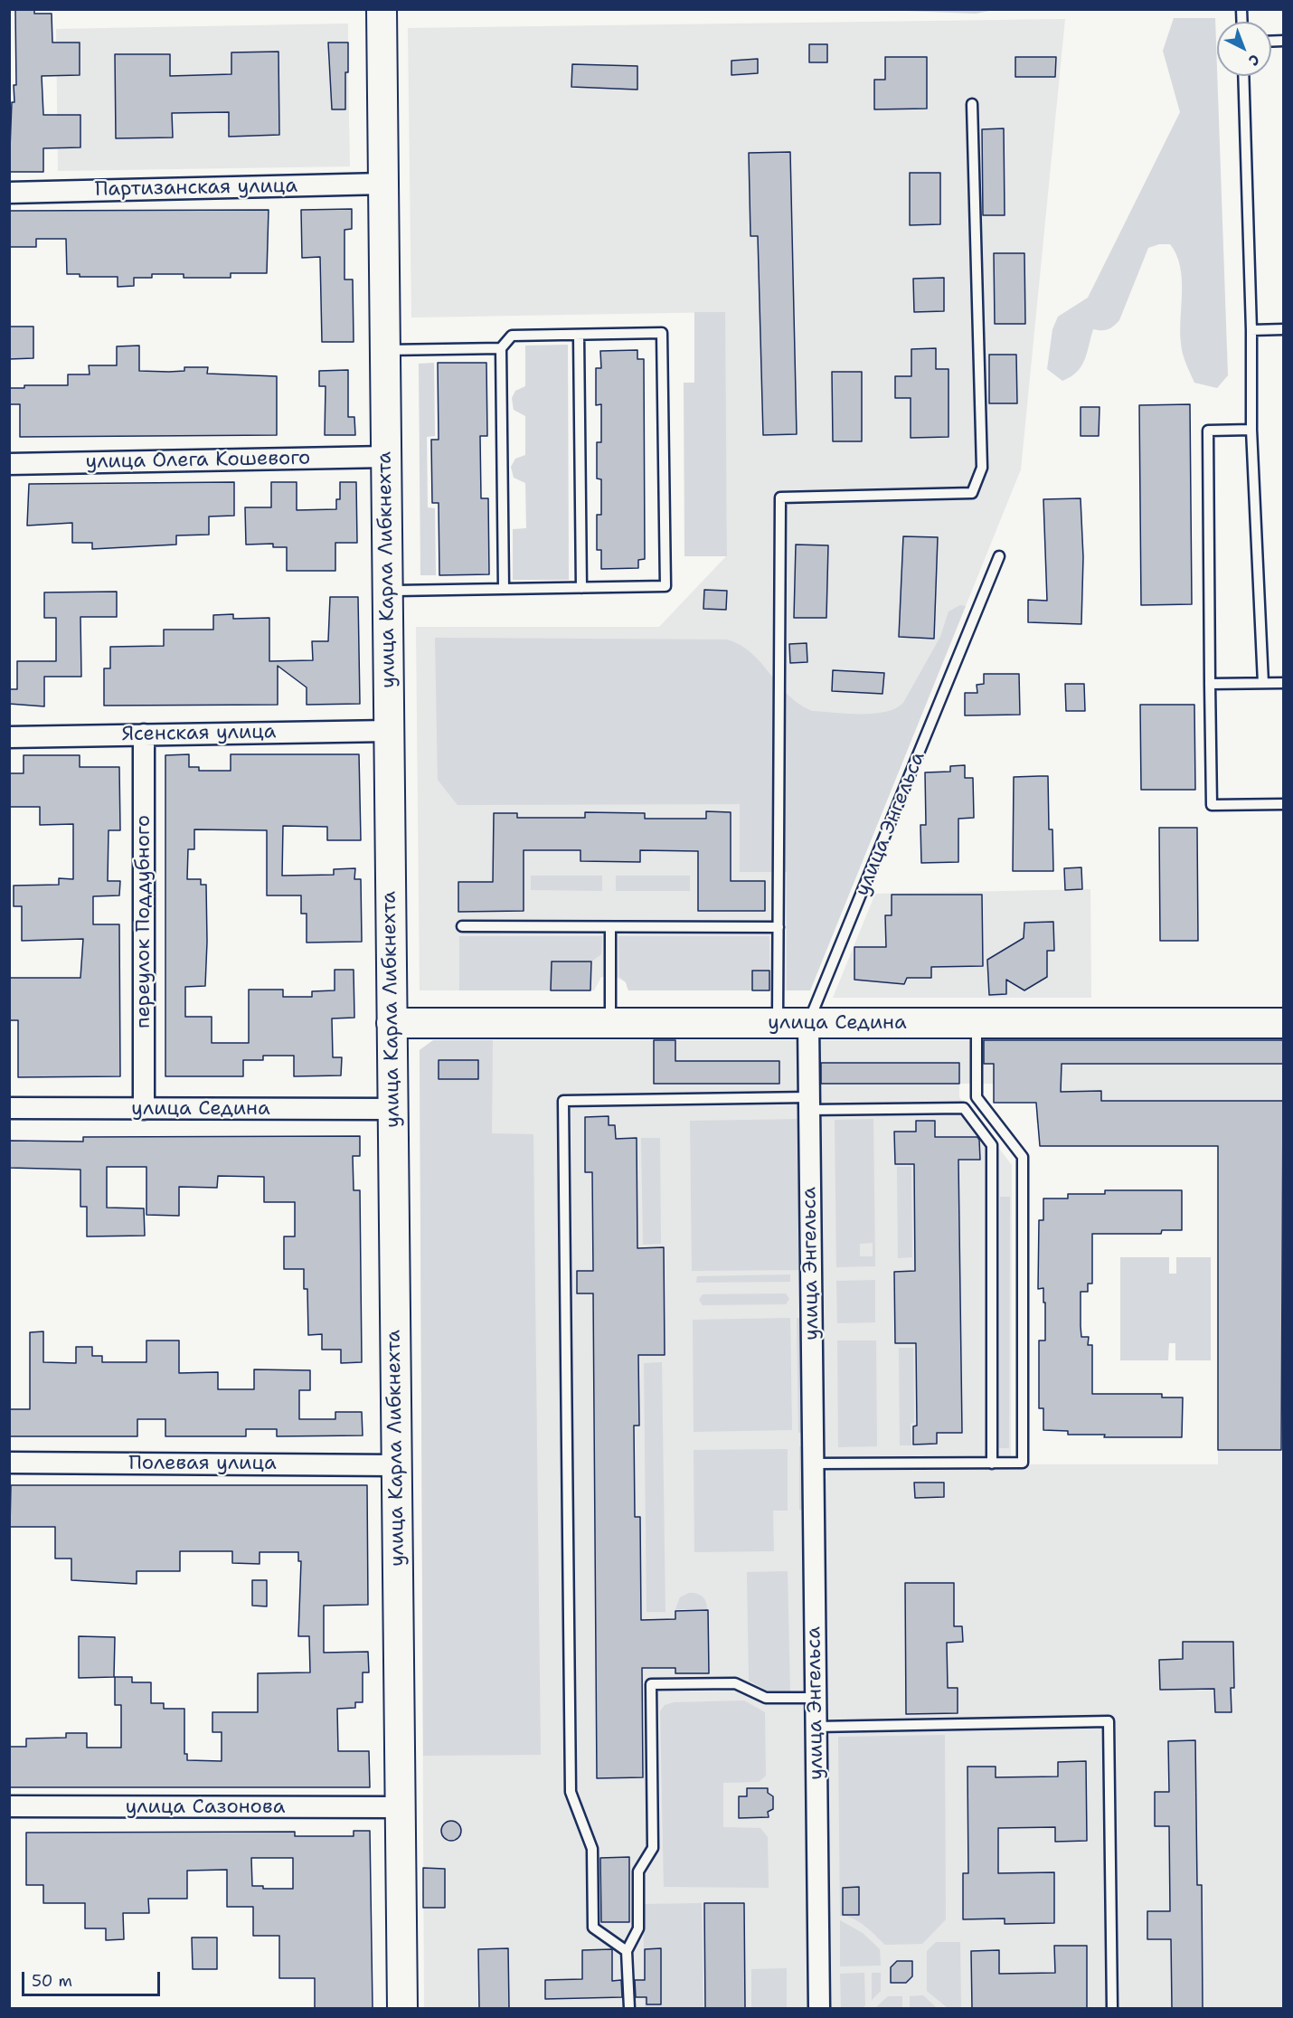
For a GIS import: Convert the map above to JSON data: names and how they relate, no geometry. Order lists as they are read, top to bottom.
{
  "streets": {
    "street": [
      "Партизанская улица",
      "улица Олега Кошевого",
      "улица Карла Либкнехта",
      "Ясенская улица",
      "улица Энгельса",
      "переулок Поддубного",
      "улица Седина",
      "Полевая улица",
      "улица Сазонова"
    ]
  },
  "crossings": [
    ["Партизанская улица", "улица Карла Либкнехта"],
    ["улица Олега Кошевого", "улица Карла Либкнехта"],
    ["улица Карла Либкнехта", "Ясенская улица"],
    ["улица Карла Либкнехта", "улица Седина"],
    ["улица Карла Либкнехта", "Полевая улица"],
    ["улица Карла Либкнехта", "улица Сазонова"],
    ["Ясенская улица", "переулок Поддубного"],
    ["улица Энгельса", "улица Седина"],
    ["переулок Поддубного", "улица Седина"]
  ],
  "scale_bar": "50 m",
  "north": "bottom right"
}
